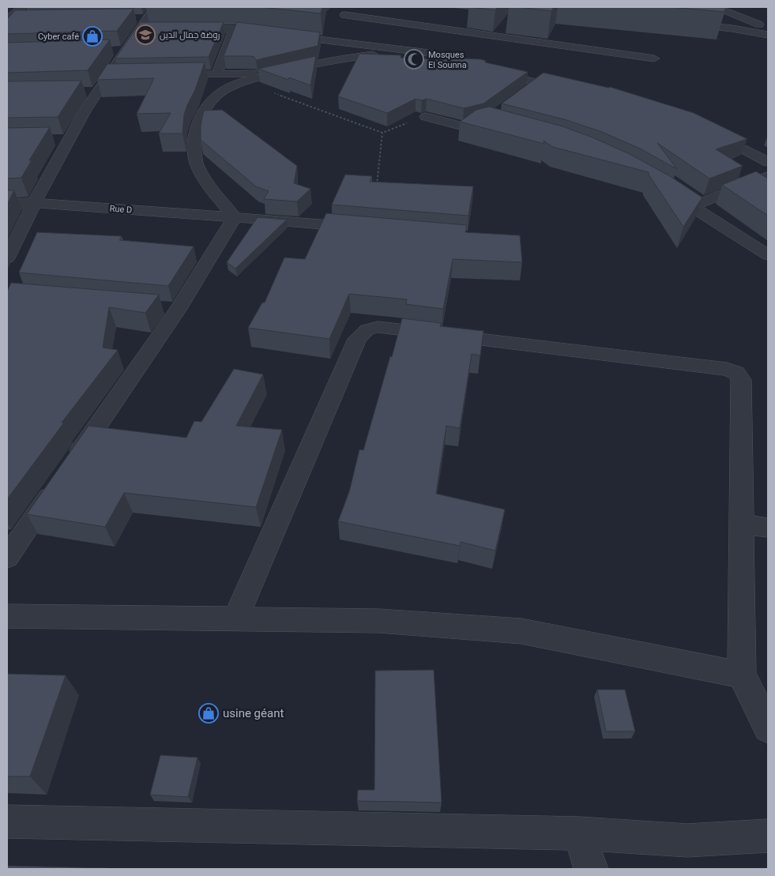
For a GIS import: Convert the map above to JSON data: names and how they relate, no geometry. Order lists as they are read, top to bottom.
{
  "streets": {
    "street": ["Rue D"]
  },
  "places": {
    "school or university": ["روضة جمال الدين"],
    "shop": ["Cyber café", "usine géant"],
    "mosque": ["Mosques El Sounna"]
  }
}
